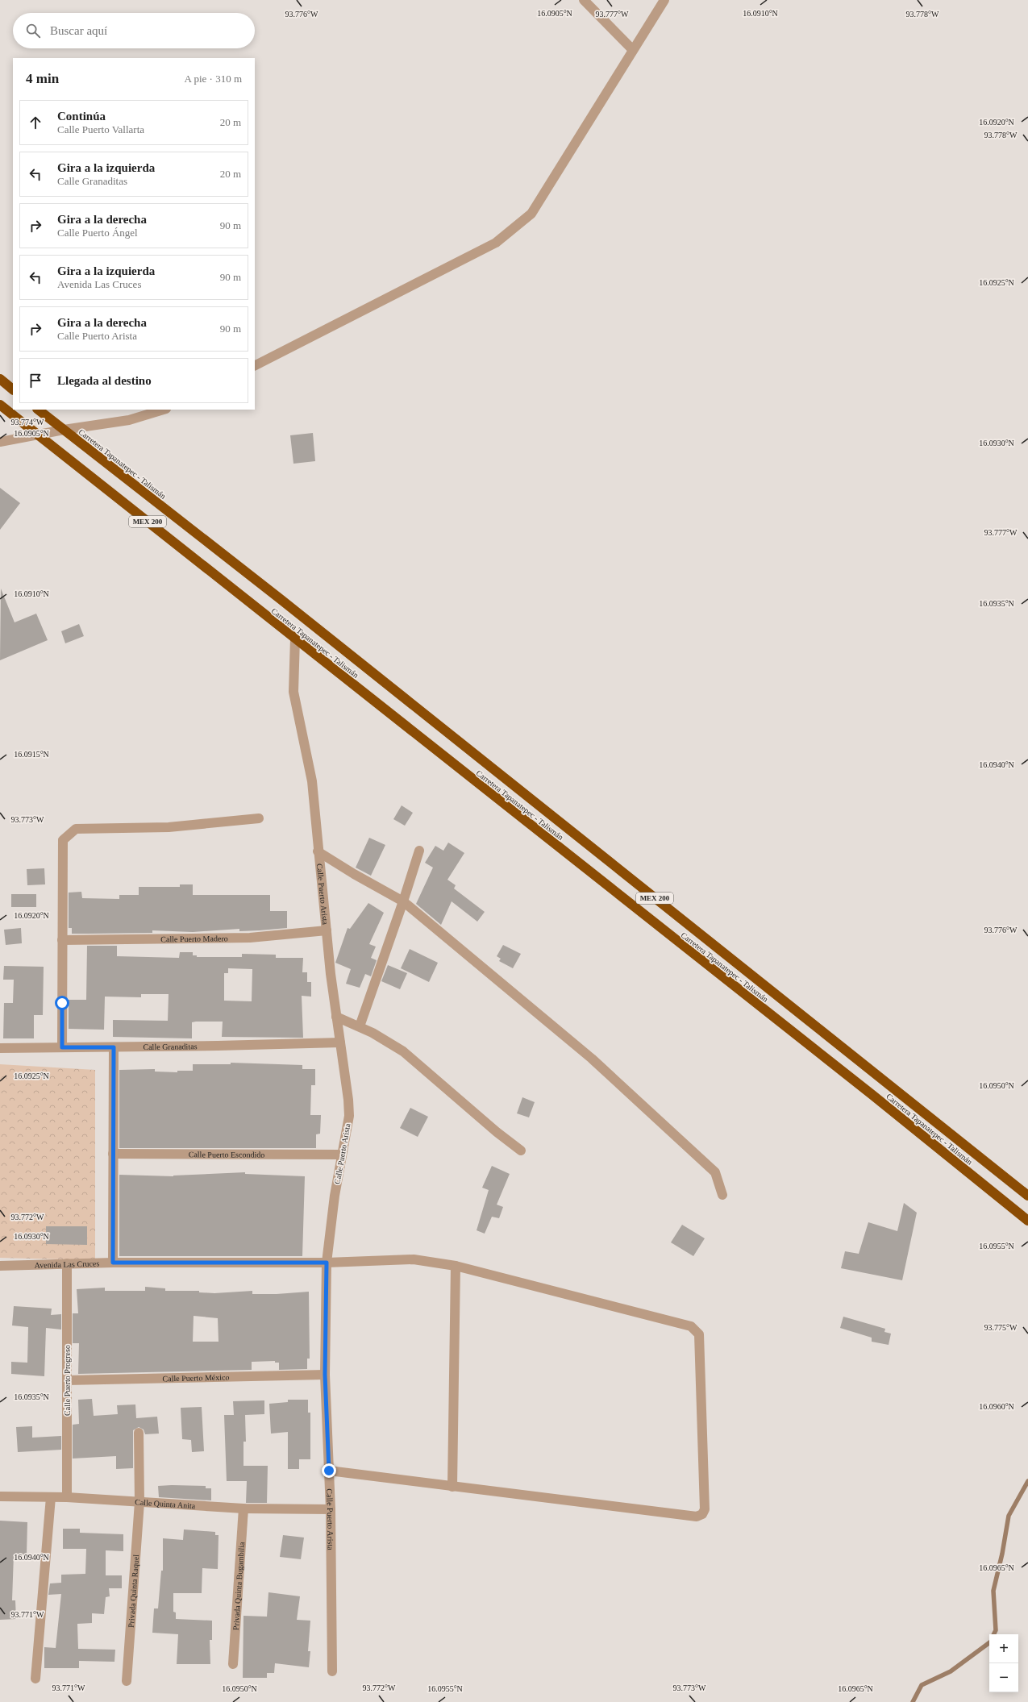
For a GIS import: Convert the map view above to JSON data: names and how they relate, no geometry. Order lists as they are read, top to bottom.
{
  "streets": {
    "highway": ["Carretera Tapanatepec - Talismán", "MEX 200"],
    "street": [
      "Calle Puerto Arista",
      "Calle Puerto Madero",
      "Calle Granaditas",
      "Calle Puerto Escondido",
      "Avenida Las Cruces",
      "Calle Puerto México",
      "Calle Puerto Progreso",
      "Calle Quinta Anita",
      "Privada Quinta Bugambilia",
      "Privada Quinta Raquel"
    ]
  },
  "crossings": [
    ["Carretera Tapanatepec - Talismán", "Calle Puerto Arista"],
    ["Calle Puerto Arista", "Calle Puerto Madero"],
    ["Calle Puerto Arista", "Calle Granaditas"],
    ["Calle Puerto Arista", "Calle Puerto Escondido"],
    ["Calle Puerto Arista", "Avenida Las Cruces"],
    ["Calle Puerto Arista", "Calle Puerto México"],
    ["Calle Puerto Arista", "Calle Quinta Anita"],
    ["Avenida Las Cruces", "Calle Puerto Progreso"],
    ["Calle Puerto México", "Calle Puerto Progreso"],
    ["Calle Puerto Progreso", "Calle Quinta Anita"],
    ["Calle Quinta Anita", "Privada Quinta Bugambilia"],
    ["Calle Quinta Anita", "Privada Quinta Raquel"]
  ],
  "page": {
    "search": "Buscar aquí",
    "heading": ["4 min", "A pie · 310 m"],
    "list": [
      ["Continúa", "Calle Puerto Vallarta", "20 m"],
      ["Gira a la izquierda", "Calle Granaditas", "20 m"],
      ["Gira a la derecha", "Calle Puerto Ángel", "90 m"],
      ["Gira a la izquierda", "Avenida Las Cruces", "90 m"],
      ["Gira a la derecha", "Calle Puerto Arista", "90 m"],
      "Llegada al destino"
    ],
    "map_buttons": ["+", "−"]
  },
  "coordinates": [
    "16.0905°N",
    "16.0910°N",
    "93.776°W",
    "93.777°W",
    "93.778°W",
    "16.0920°N",
    "16.0925°N",
    "93.774°W",
    "16.0930°N",
    "16.0935°N",
    "16.0915°N",
    "16.0940°N",
    "93.773°W",
    "16.0950°N",
    "93.772°W",
    "16.0955°N",
    "93.775°W",
    "16.0960°N",
    "16.0965°N",
    "93.771°W"
  ]
}
